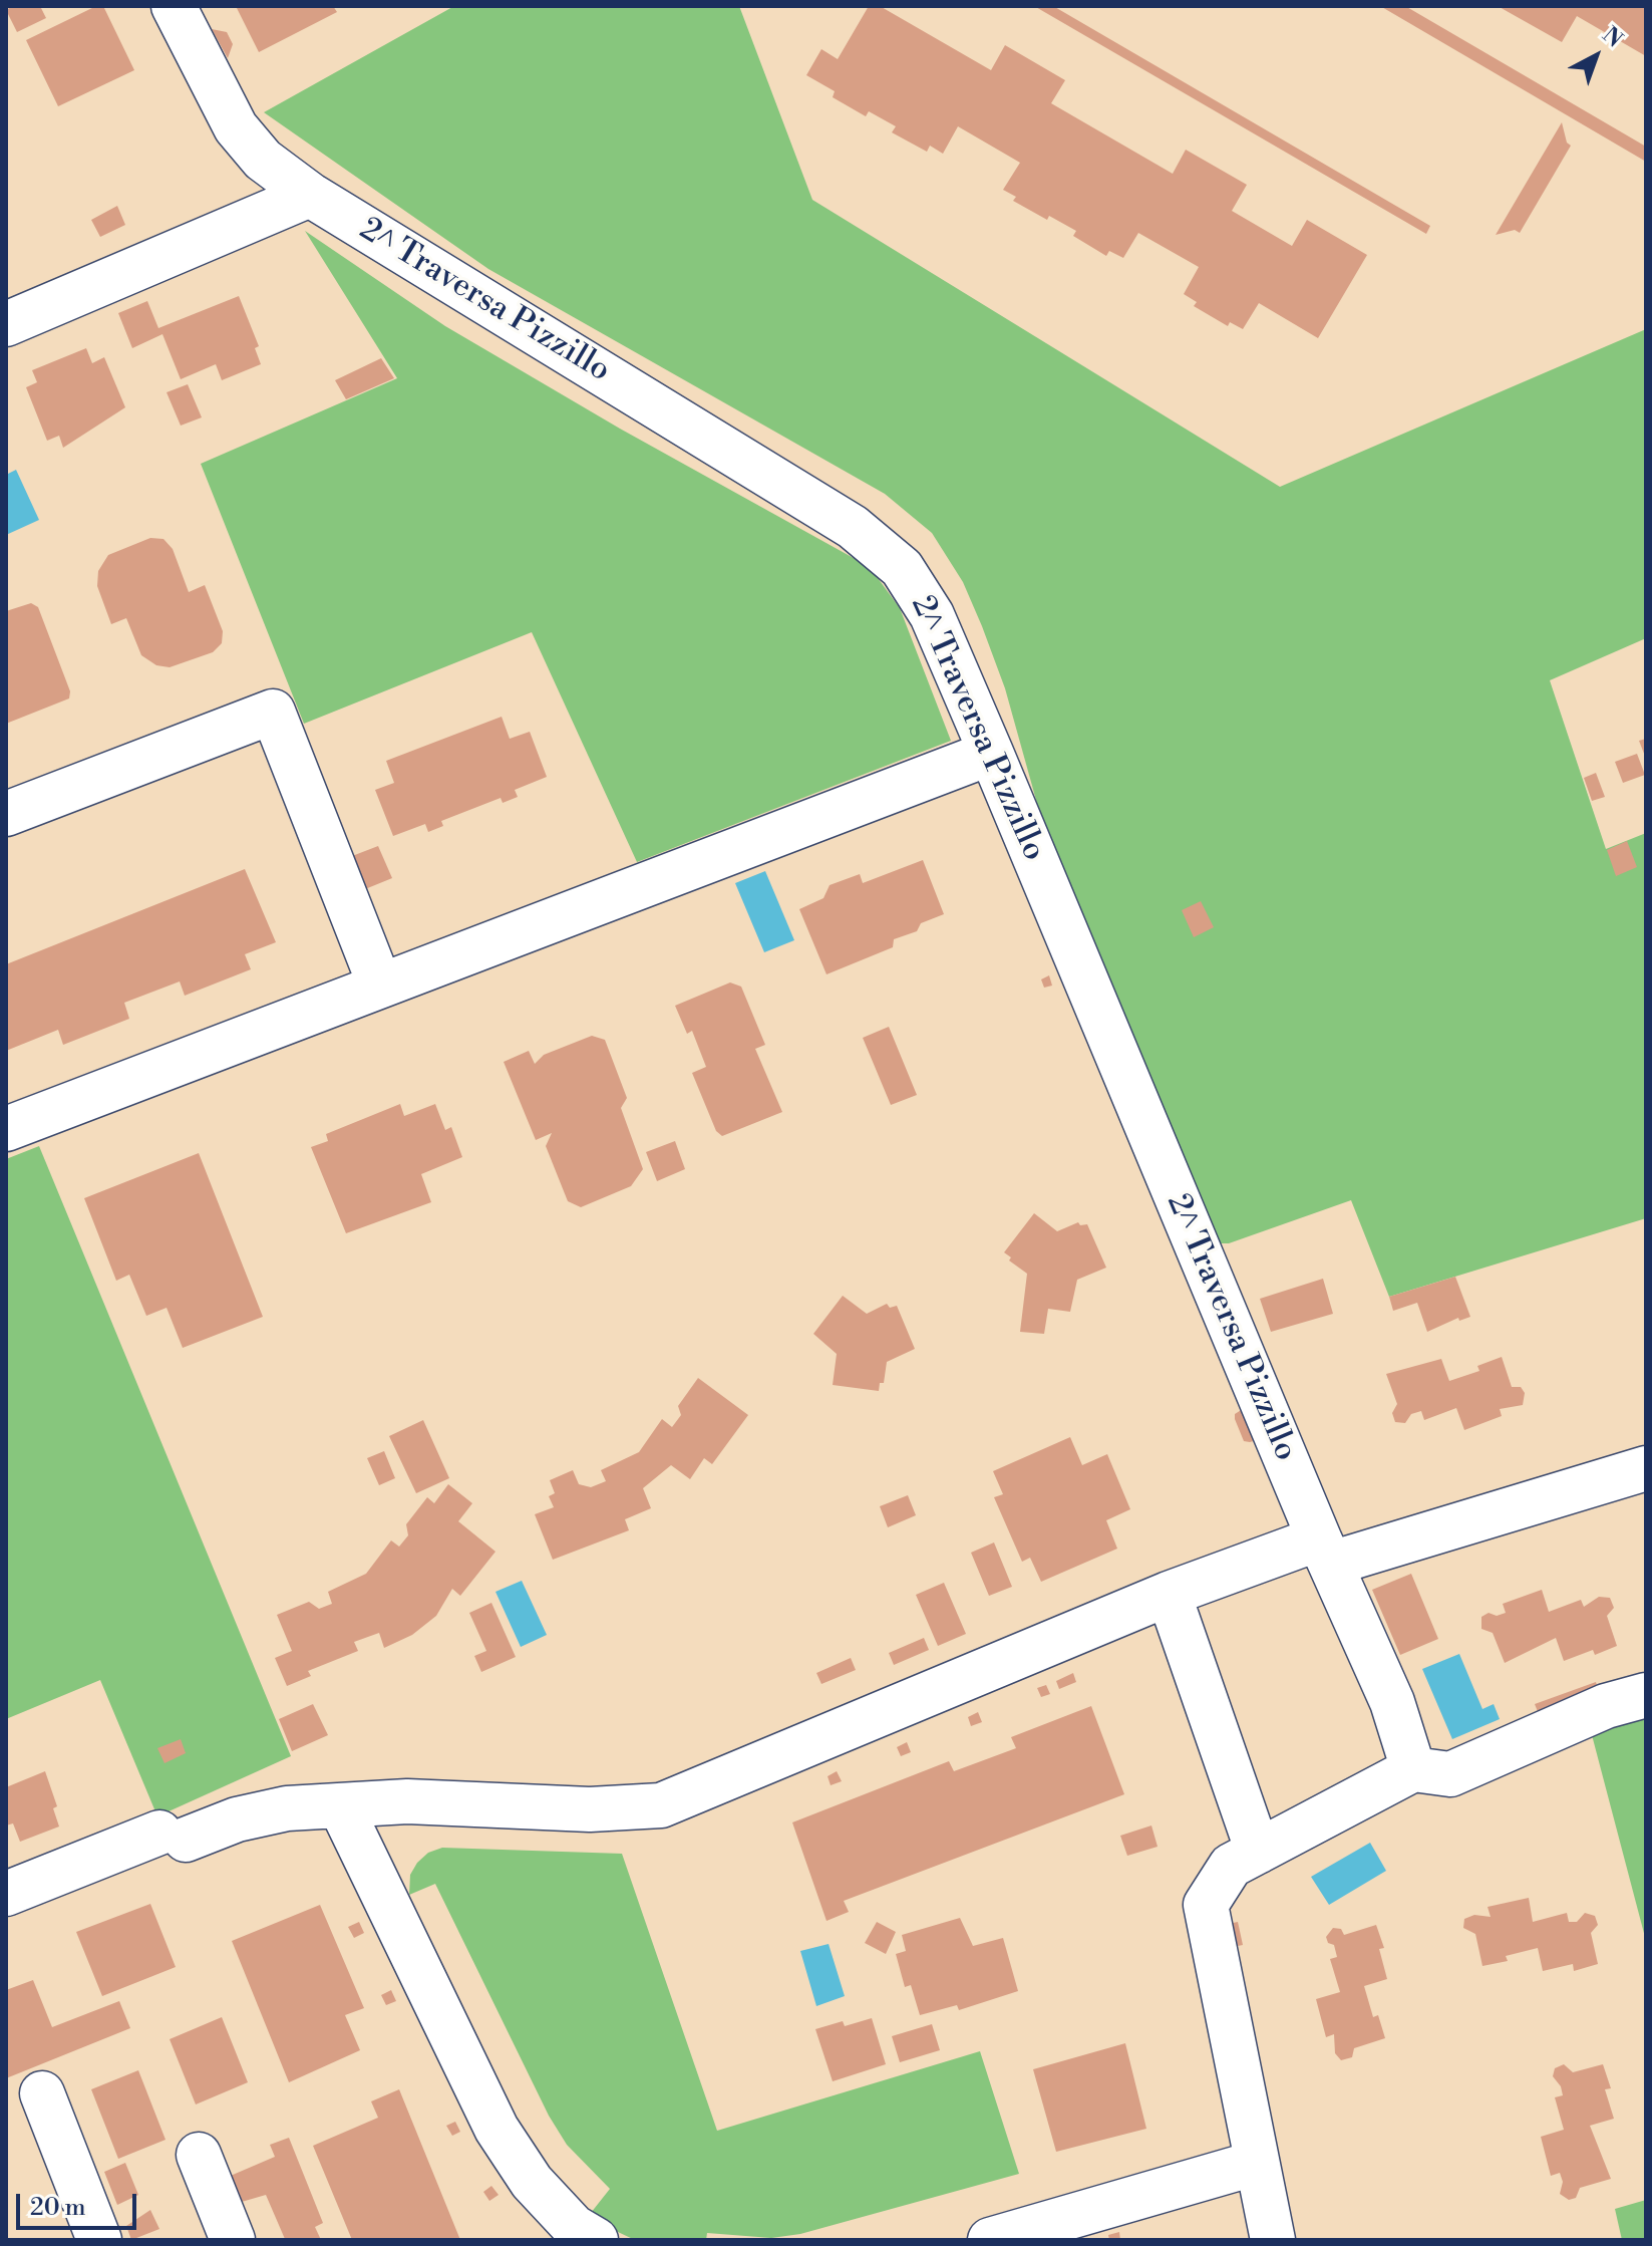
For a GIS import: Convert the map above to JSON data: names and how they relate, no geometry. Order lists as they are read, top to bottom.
{
  "streets": {
    "street": ["2^ Traversa Pizzillo"]
  },
  "scale_bar": "20 m",
  "north": "top right"
}
